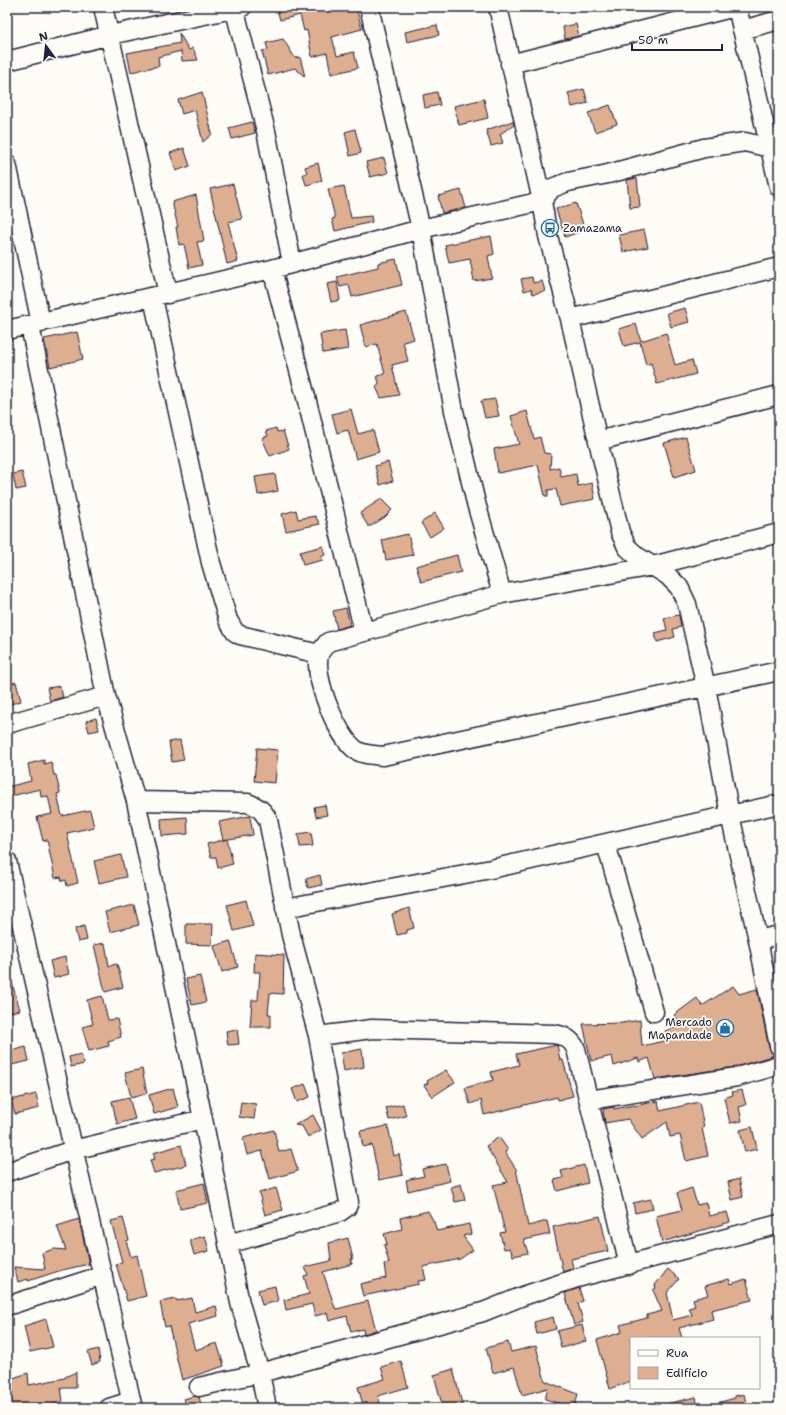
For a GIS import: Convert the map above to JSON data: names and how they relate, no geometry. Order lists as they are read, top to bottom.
{
  "places": {
    "bus stop": ["Zamazama"],
    "shop": ["Mercado Mapandade"]
  },
  "legend": ["Rua", "Edifício"],
  "scale_bar": "50 m",
  "north": "top"
}
